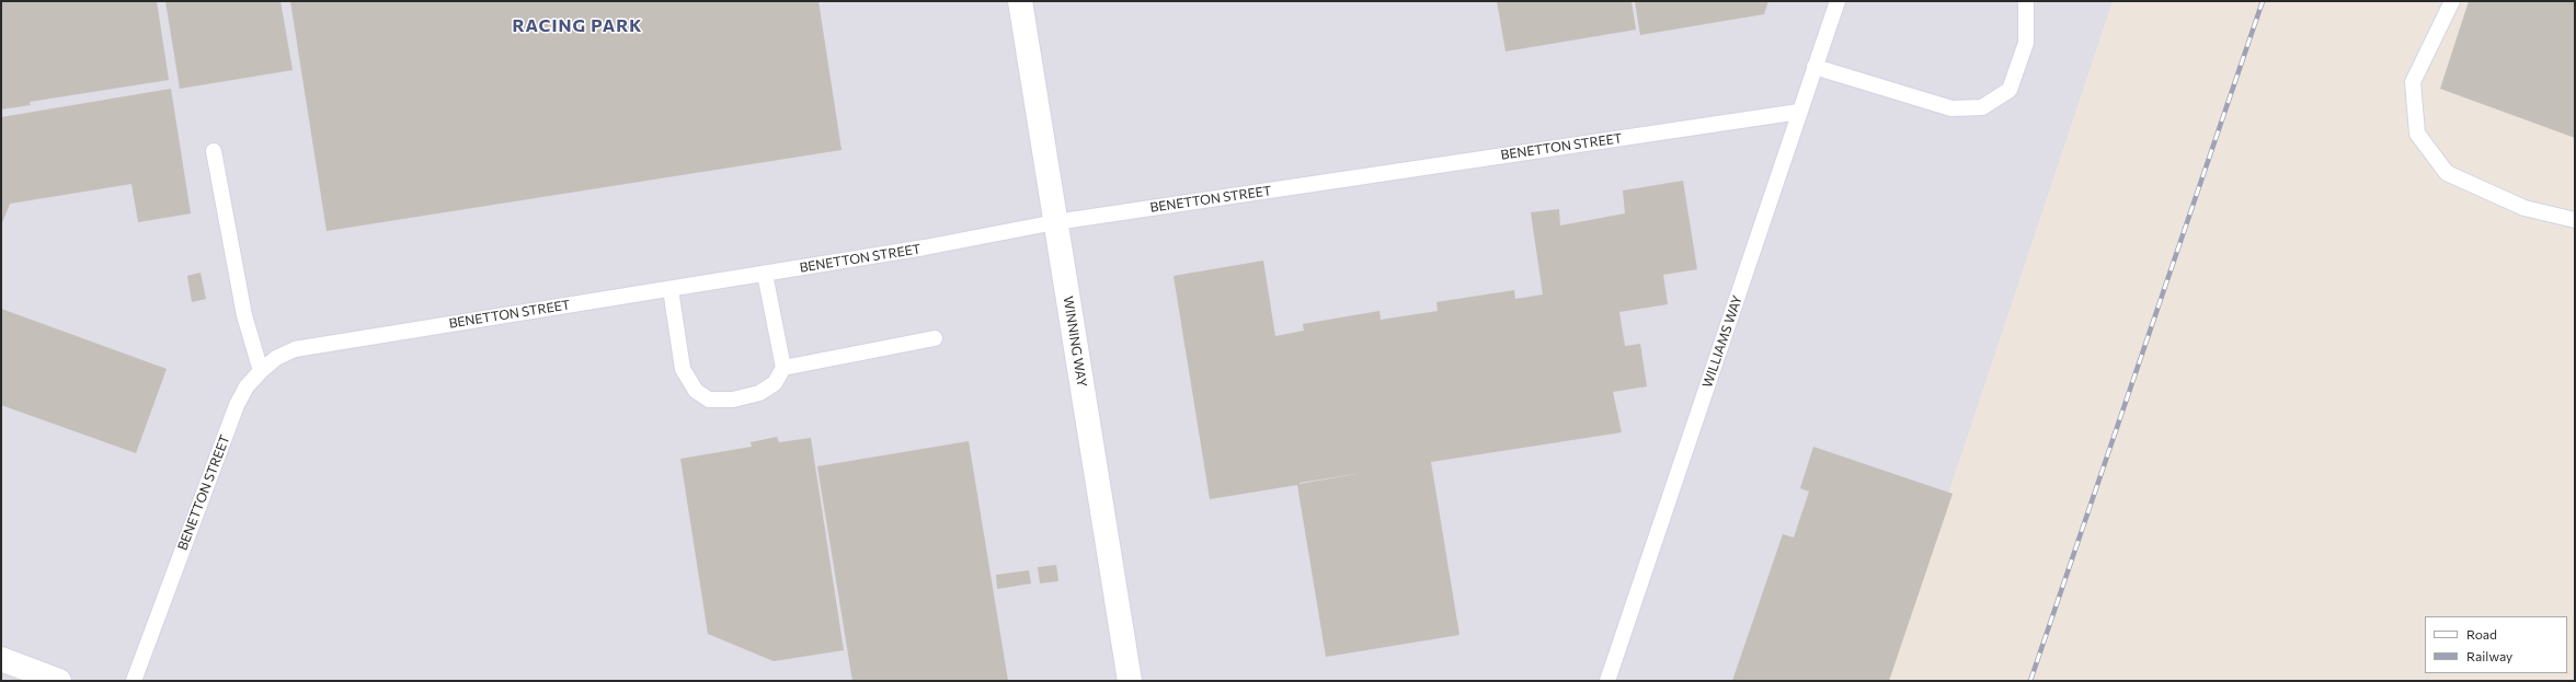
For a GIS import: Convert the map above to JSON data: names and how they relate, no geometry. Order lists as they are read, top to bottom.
{
  "streets": {
    "street": ["WINNING WAY"],
    "lane": ["BENETTON STREET", "WILLIAMS WAY"]
  },
  "crossings": [
    ["BENETTON STREET", "WINNING WAY"],
    ["BENETTON STREET", "WILLIAMS WAY"]
  ],
  "districts": ["RACING PARK"],
  "legend": ["Road", "Railway"]
}
